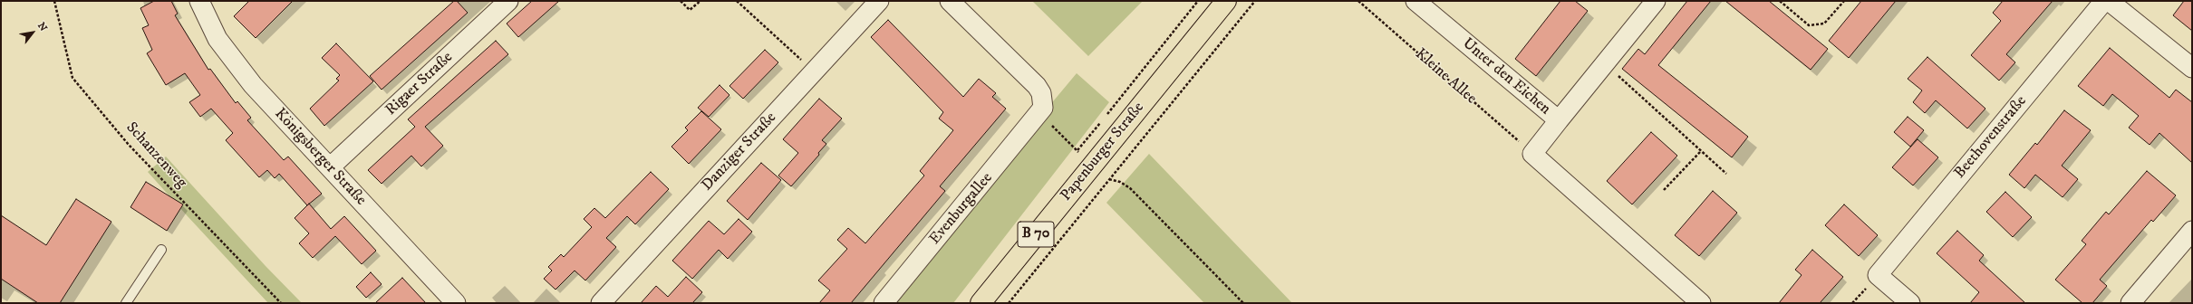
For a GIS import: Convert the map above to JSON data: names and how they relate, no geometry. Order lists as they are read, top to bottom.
{
  "streets": {
    "main road": ["Papenburger Straße", "B 70"],
    "street": [
      "Unter den Eichen",
      "Rigaer Straße",
      "Beethovenstraße",
      "Danziger Straße",
      "Königsberger Straße",
      "Evenburgallee"
    ],
    "path": ["Kleine Allee", "Schanzenweg"]
  },
  "crossings": [
    ["Rigaer Straße", "Königsberger Straße"]
  ],
  "north": "top right"
}
